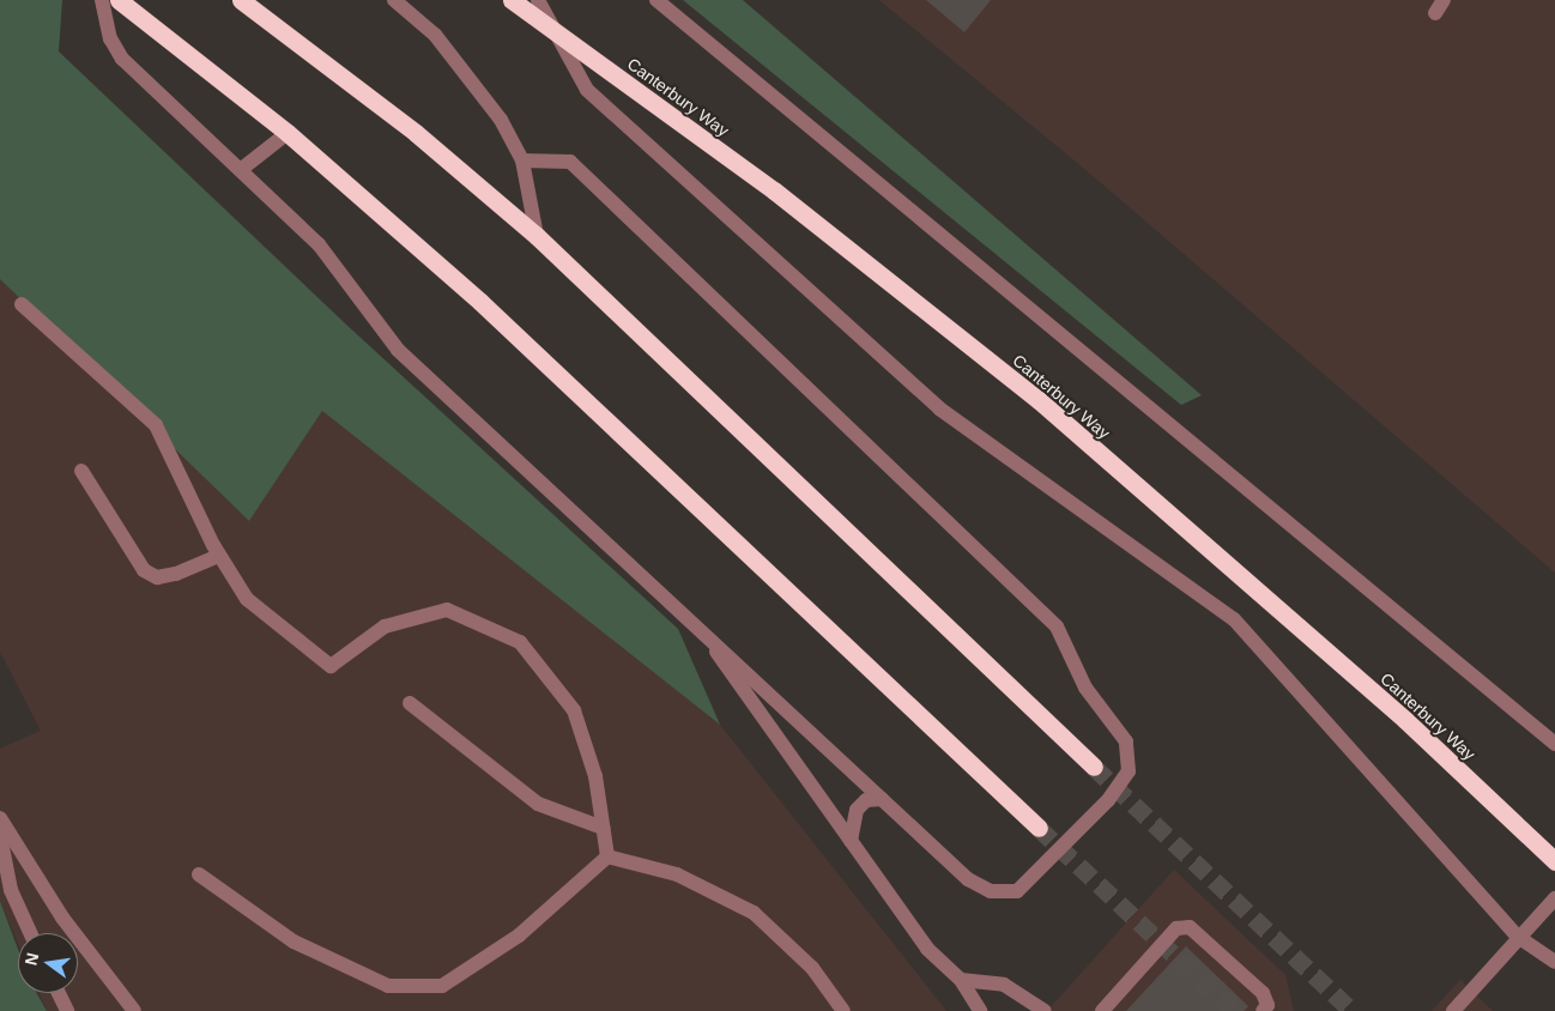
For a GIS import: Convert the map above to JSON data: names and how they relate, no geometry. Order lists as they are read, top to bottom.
{
  "streets": {
    "highway": ["Canterbury Way"]
  },
  "north": "left"
}
